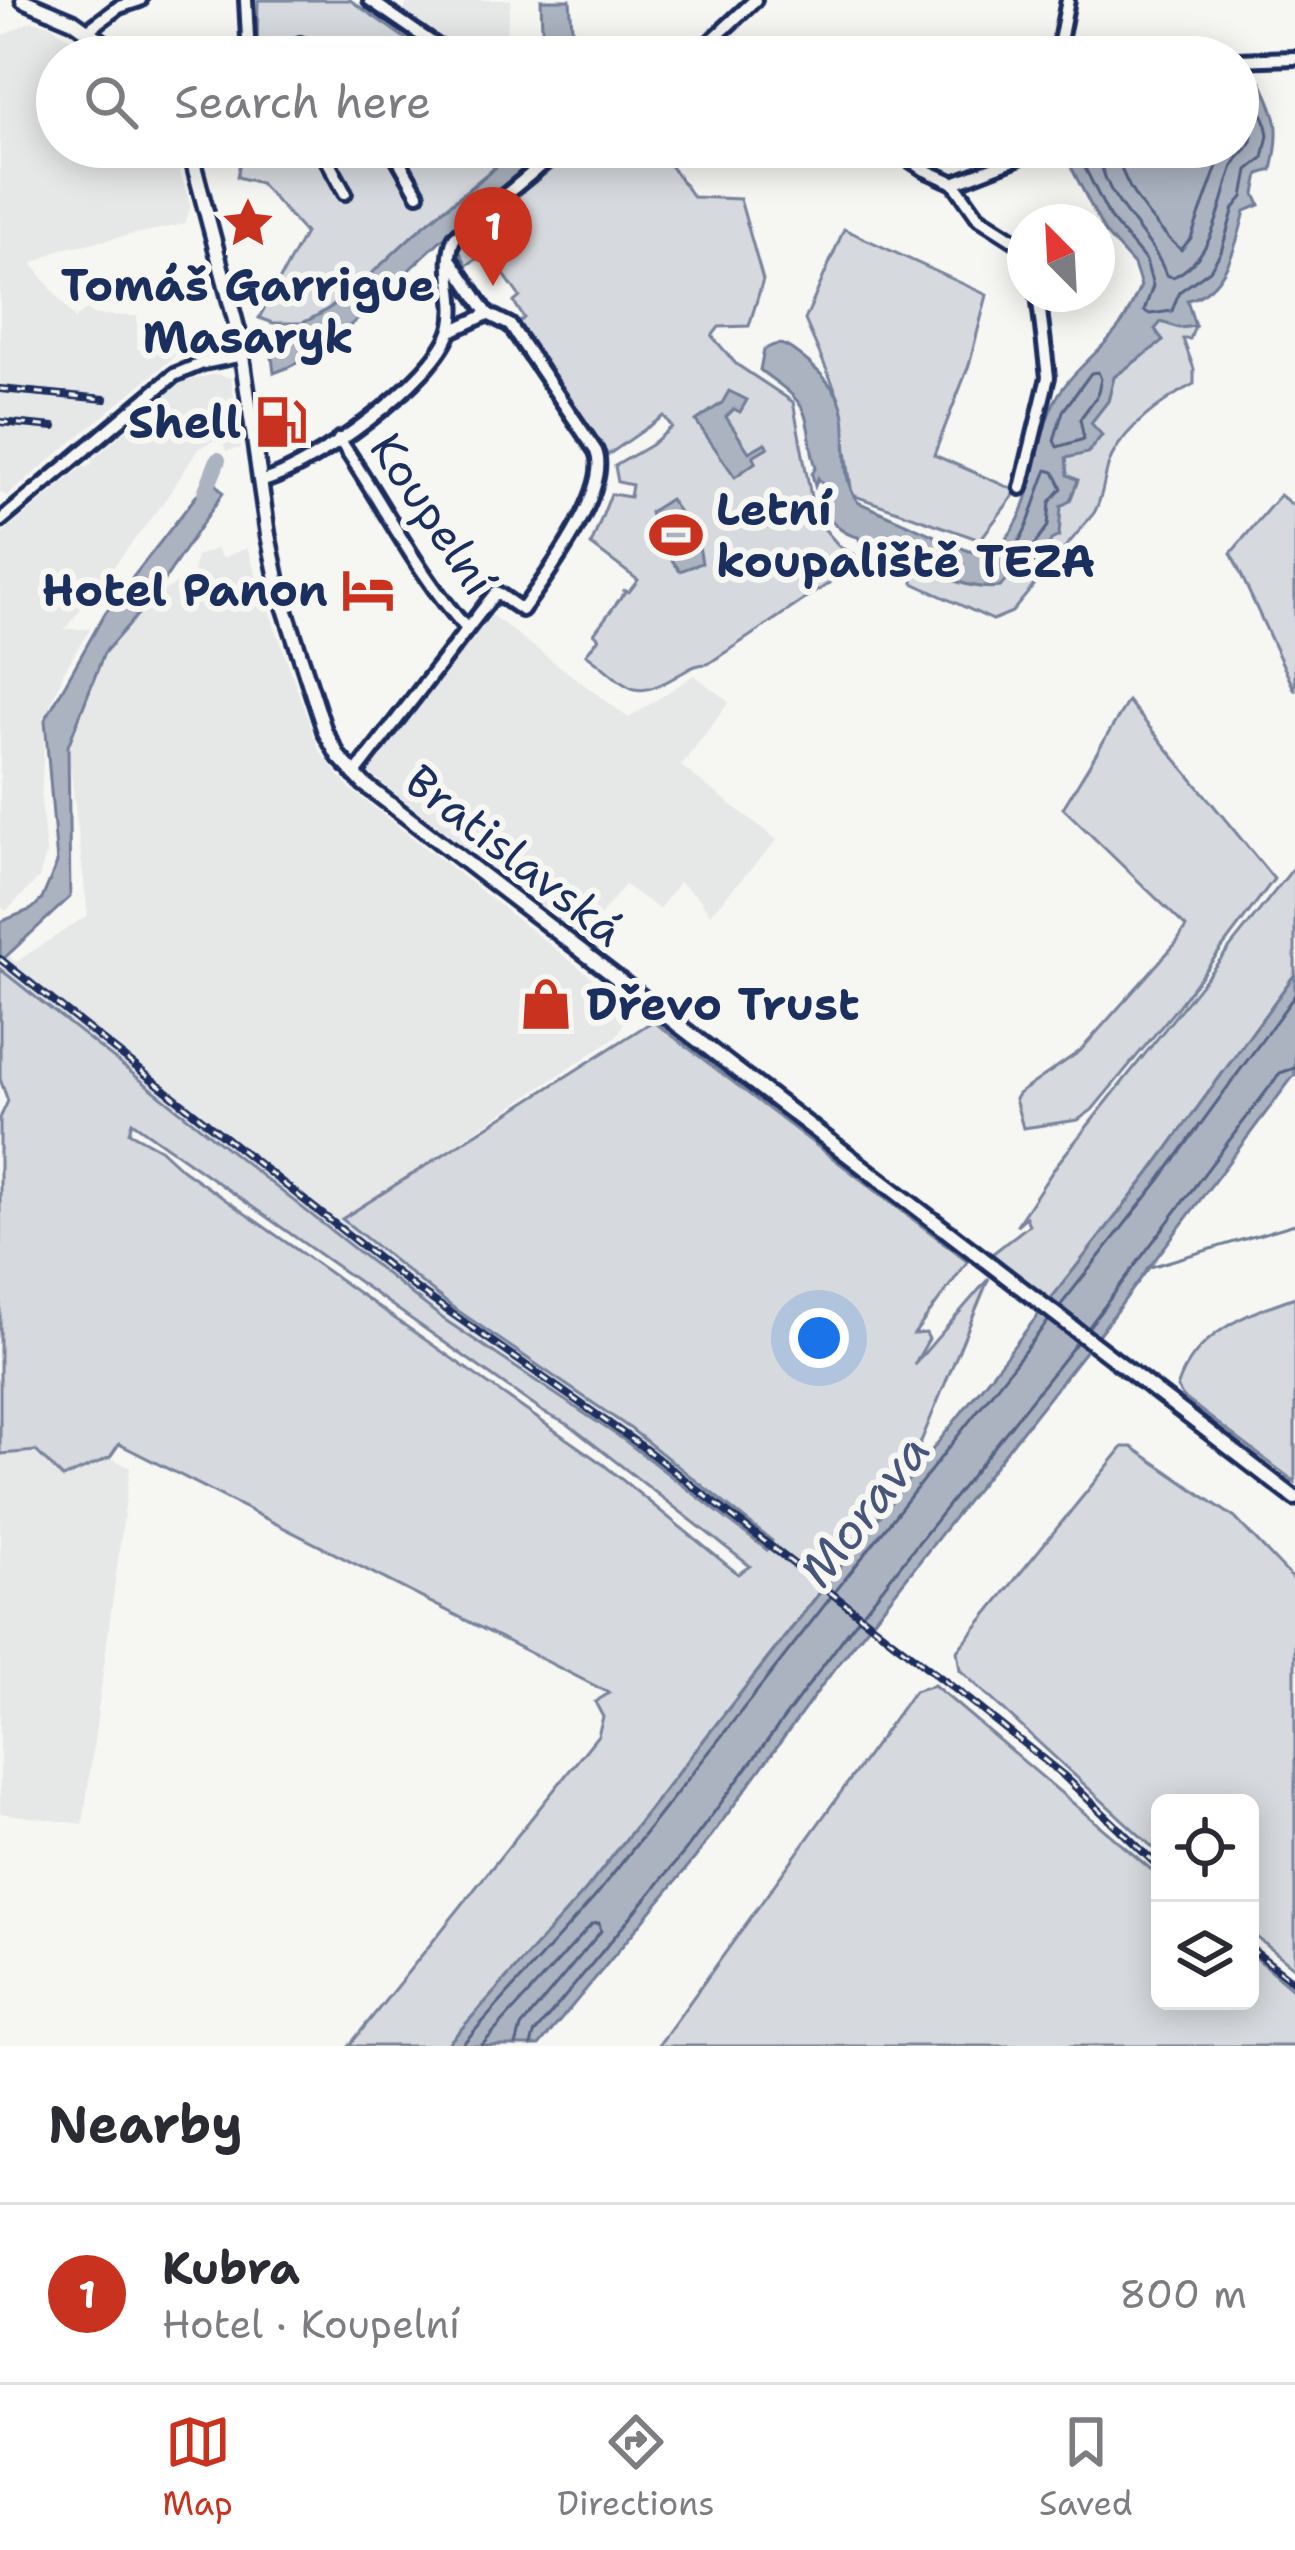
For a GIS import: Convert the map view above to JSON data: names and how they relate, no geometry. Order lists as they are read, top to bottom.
{
  "streets": {
    "main road": ["Bratislavská"],
    "street": ["Koupelní"]
  },
  "crossings": [
    ["Koupelní", "Bratislavská"]
  ],
  "water": ["Morava"],
  "places": {
    "place": ["Tomáš Garrigue Masaryk"],
    "fuel station": ["Shell"],
    "sports": ["Letní koupaliště TEZA"],
    "hotel": ["Hotel Panon"],
    "shop": ["Dřevo Trust"]
  },
  "north": "top left",
  "page": {
    "search": "Search here",
    "pins": "1",
    "heading": "Nearby",
    "list": [
      {
        "mark": "1",
        "name": "Kubra",
        "note": "Hotel · Koupelní",
        "value": "800 m"
      }
    ],
    "nav": ["Map", "Directions", "Saved"]
  }
}
